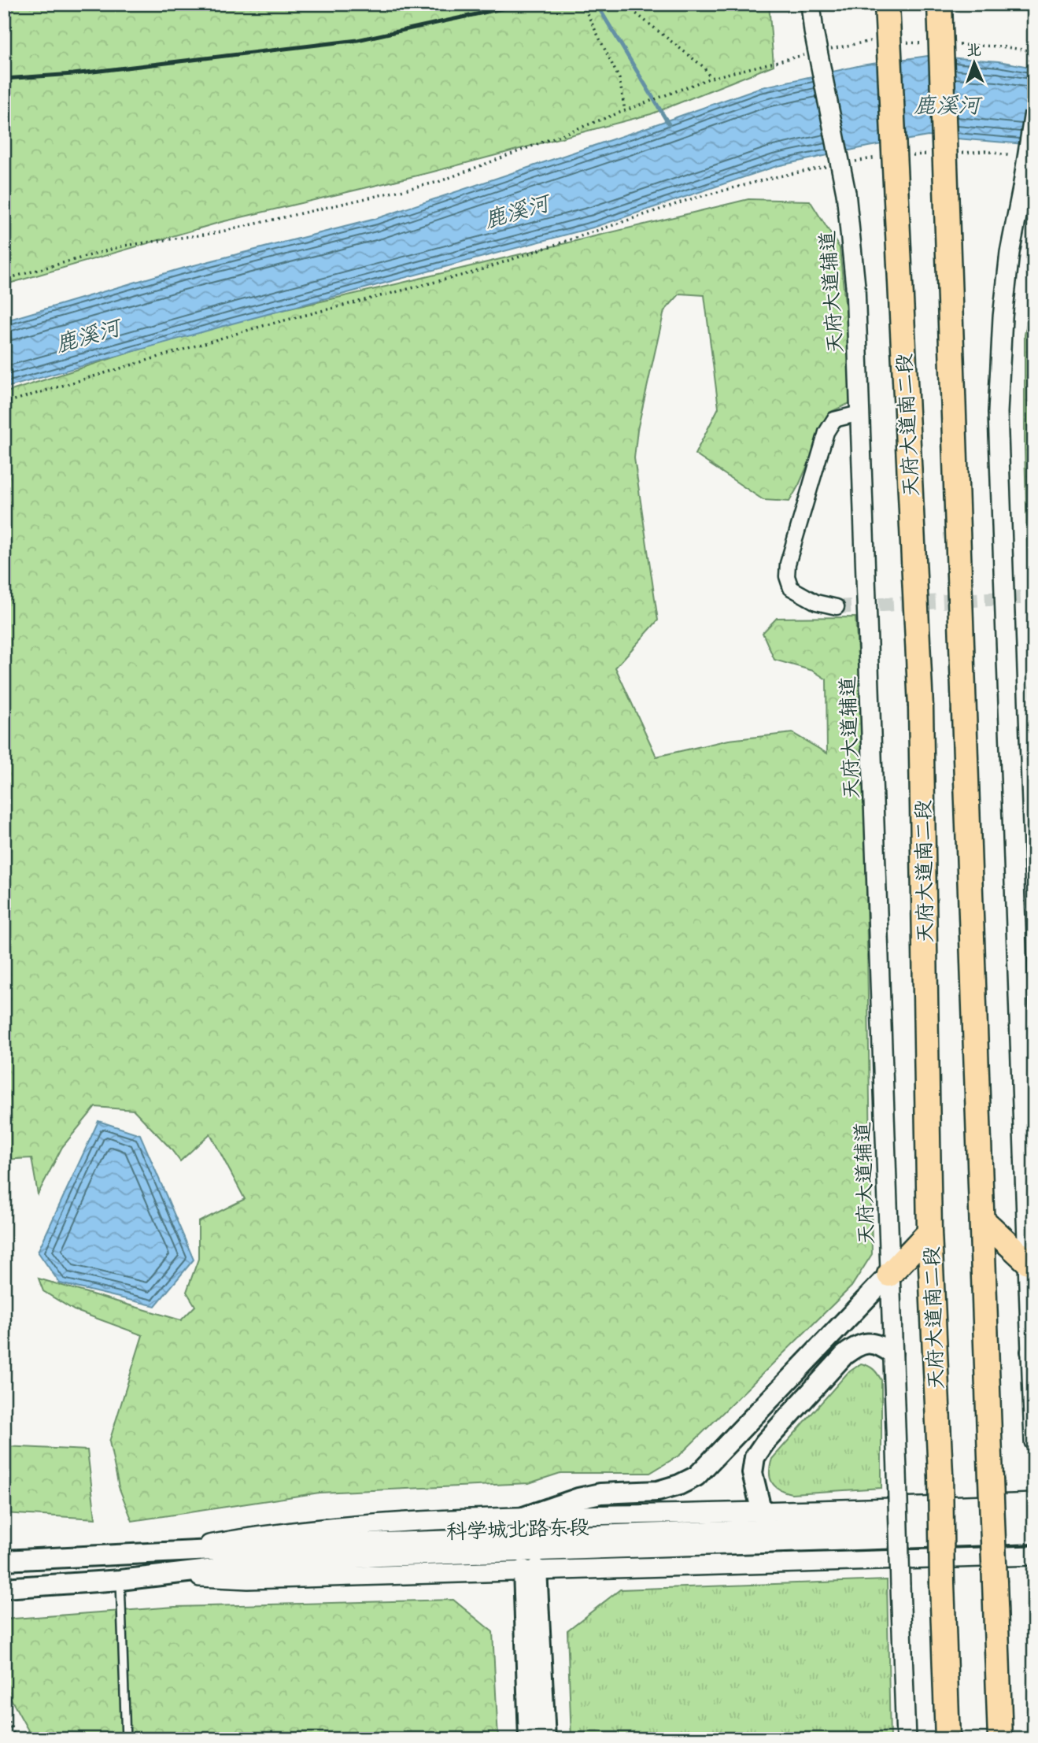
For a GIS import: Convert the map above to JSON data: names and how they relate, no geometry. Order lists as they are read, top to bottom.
{
  "streets": {
    "highway": ["天府大道南二段"],
    "main road": ["科学城北路东段"],
    "street": ["天府大道辅道"]
  },
  "water": ["鹿溪河"],
  "north": "top"
}
